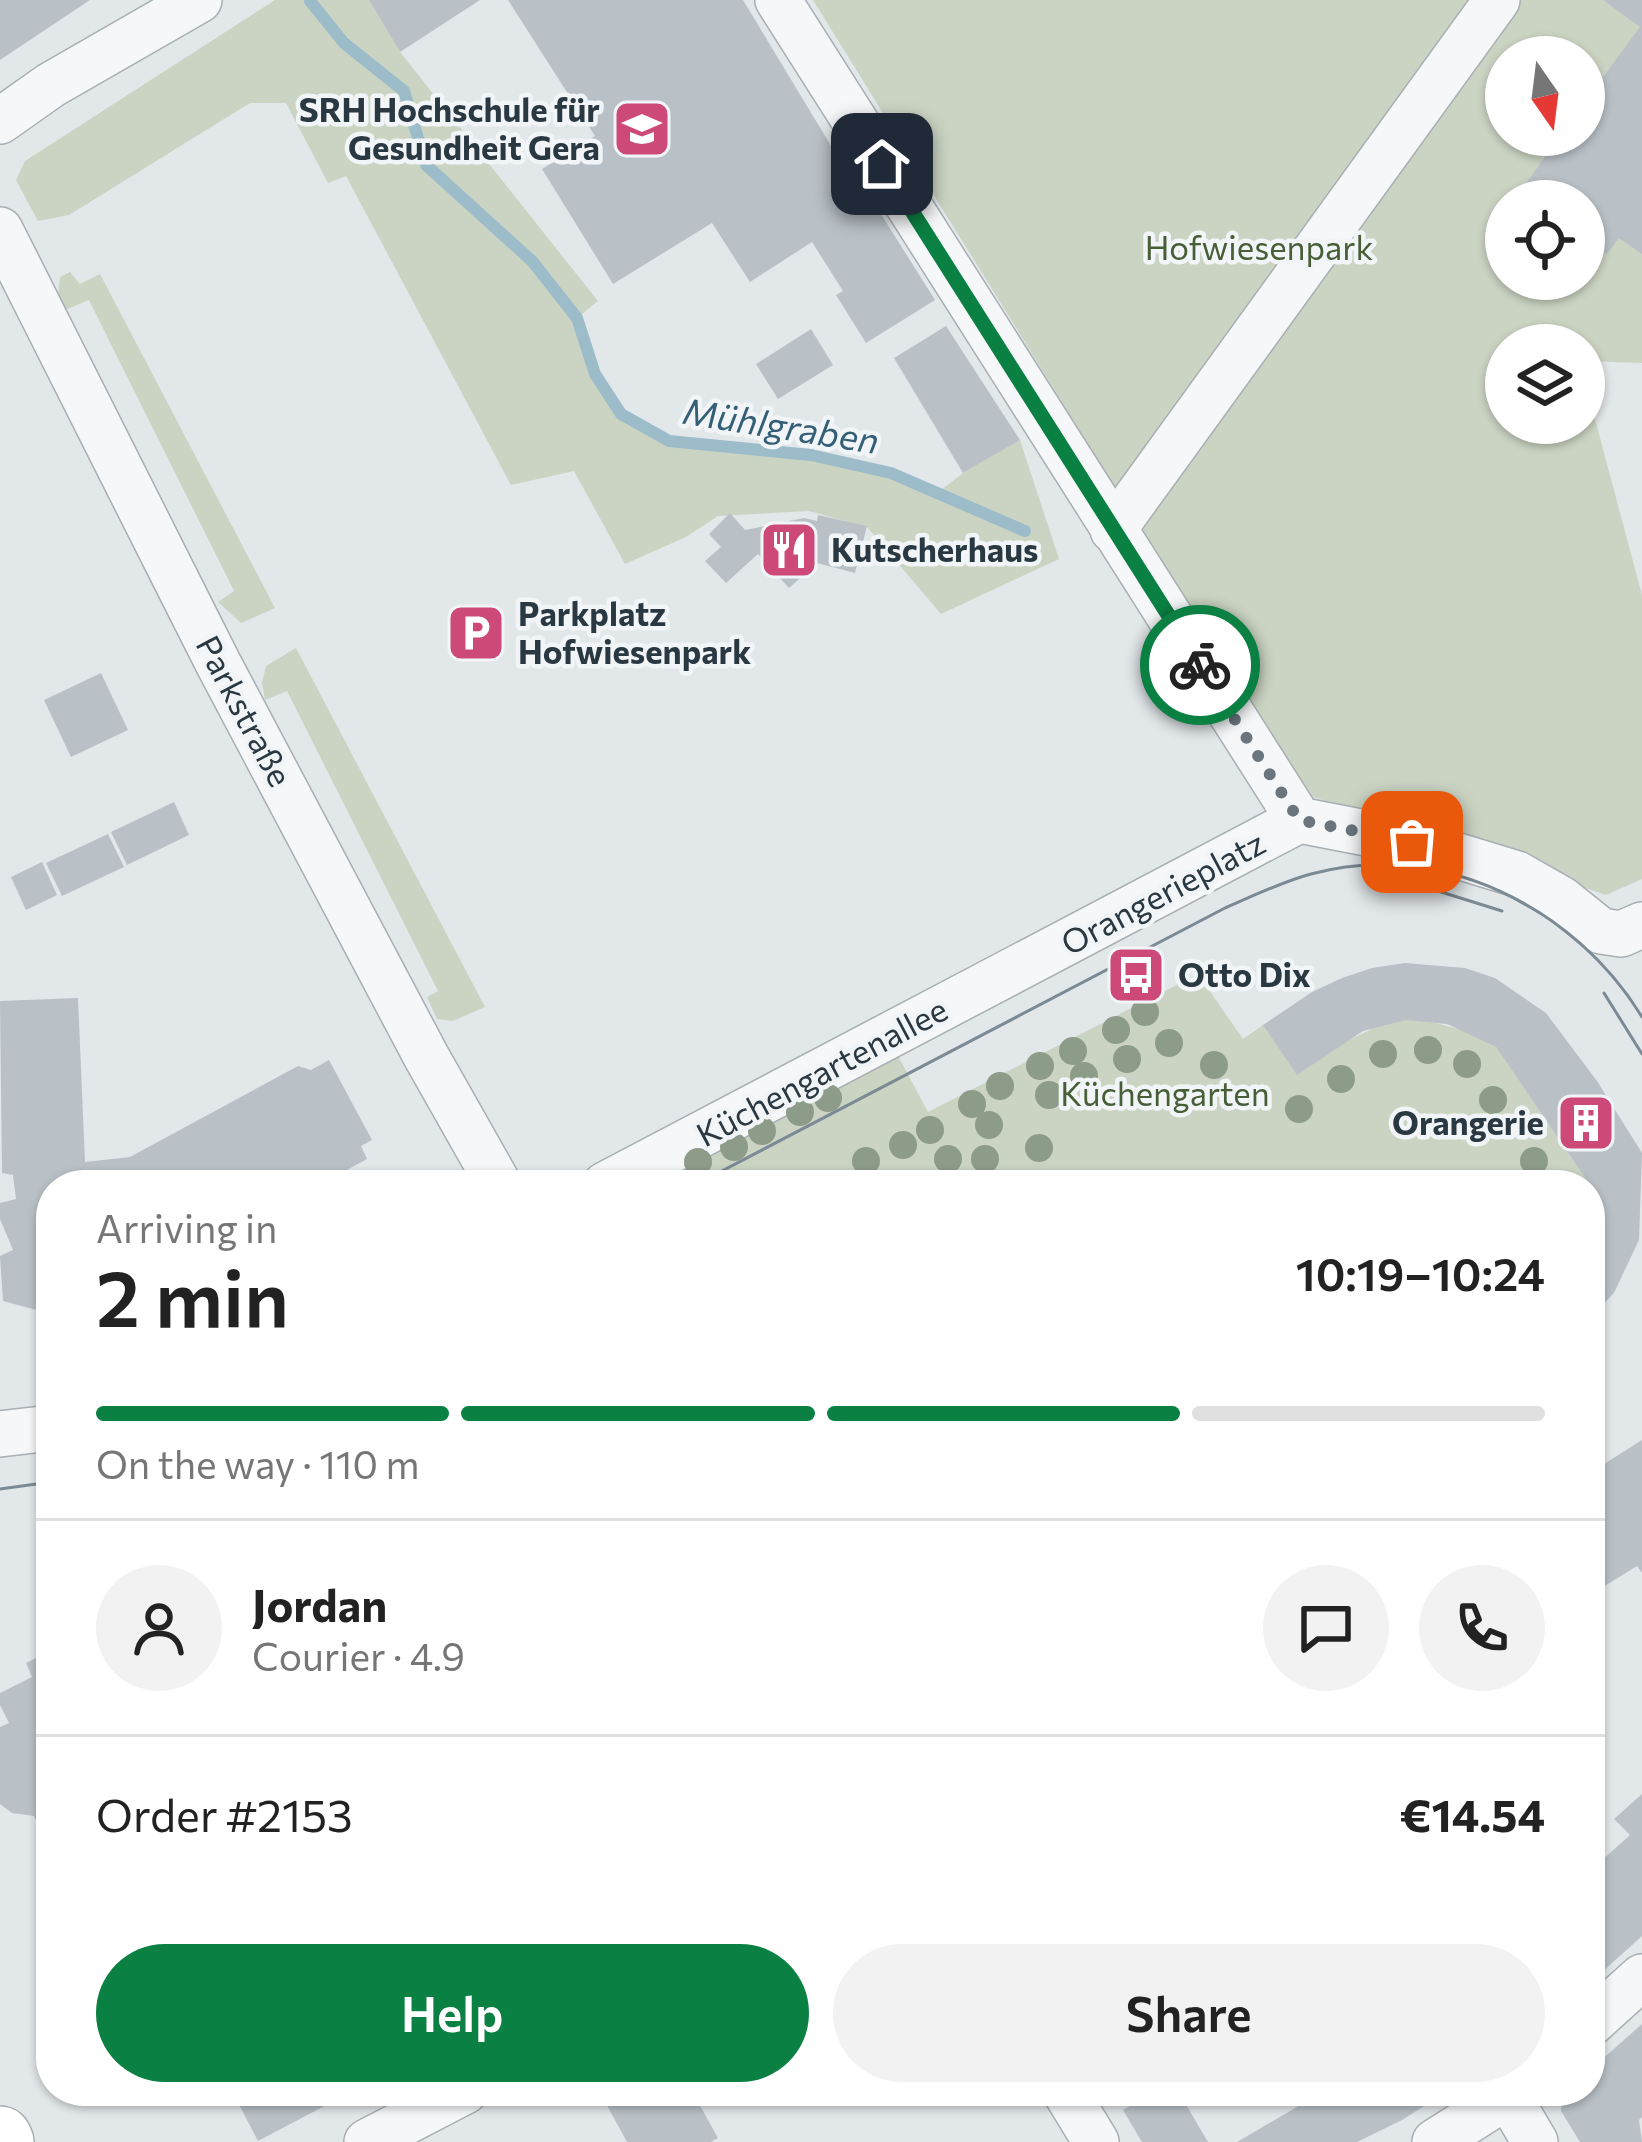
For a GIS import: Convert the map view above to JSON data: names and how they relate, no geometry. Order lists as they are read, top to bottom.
{
  "streets": {
    "street": ["Parkstraße", "Orangerieplatz", "Küchengartenallee"]
  },
  "crossings": [
    ["Orangerieplatz", "Küchengartenallee"]
  ],
  "water": ["Mühlgraben"],
  "parks": ["Hofwiesenpark", "Küchengarten"],
  "places": {
    "school or university": ["SRH Hochschule für Gesundheit Gera"],
    "restaurant": ["Kutscherhaus"],
    "parking": ["Parkplatz Hofwiesenpark"],
    "bus stop": ["Otto Dix"],
    "building": ["Orangerie"]
  },
  "north": "bottom",
  "page": {
    "heading": ["2 min", "Arriving in", "10:19–10:24"],
    "panel": [
      "Jordan",
      "Courier · 4.9",
      "Order #2153",
      "€14.54"
    ],
    "bar": "On the way · 110 m",
    "buttons": ["Help", "Share"]
  }
}
